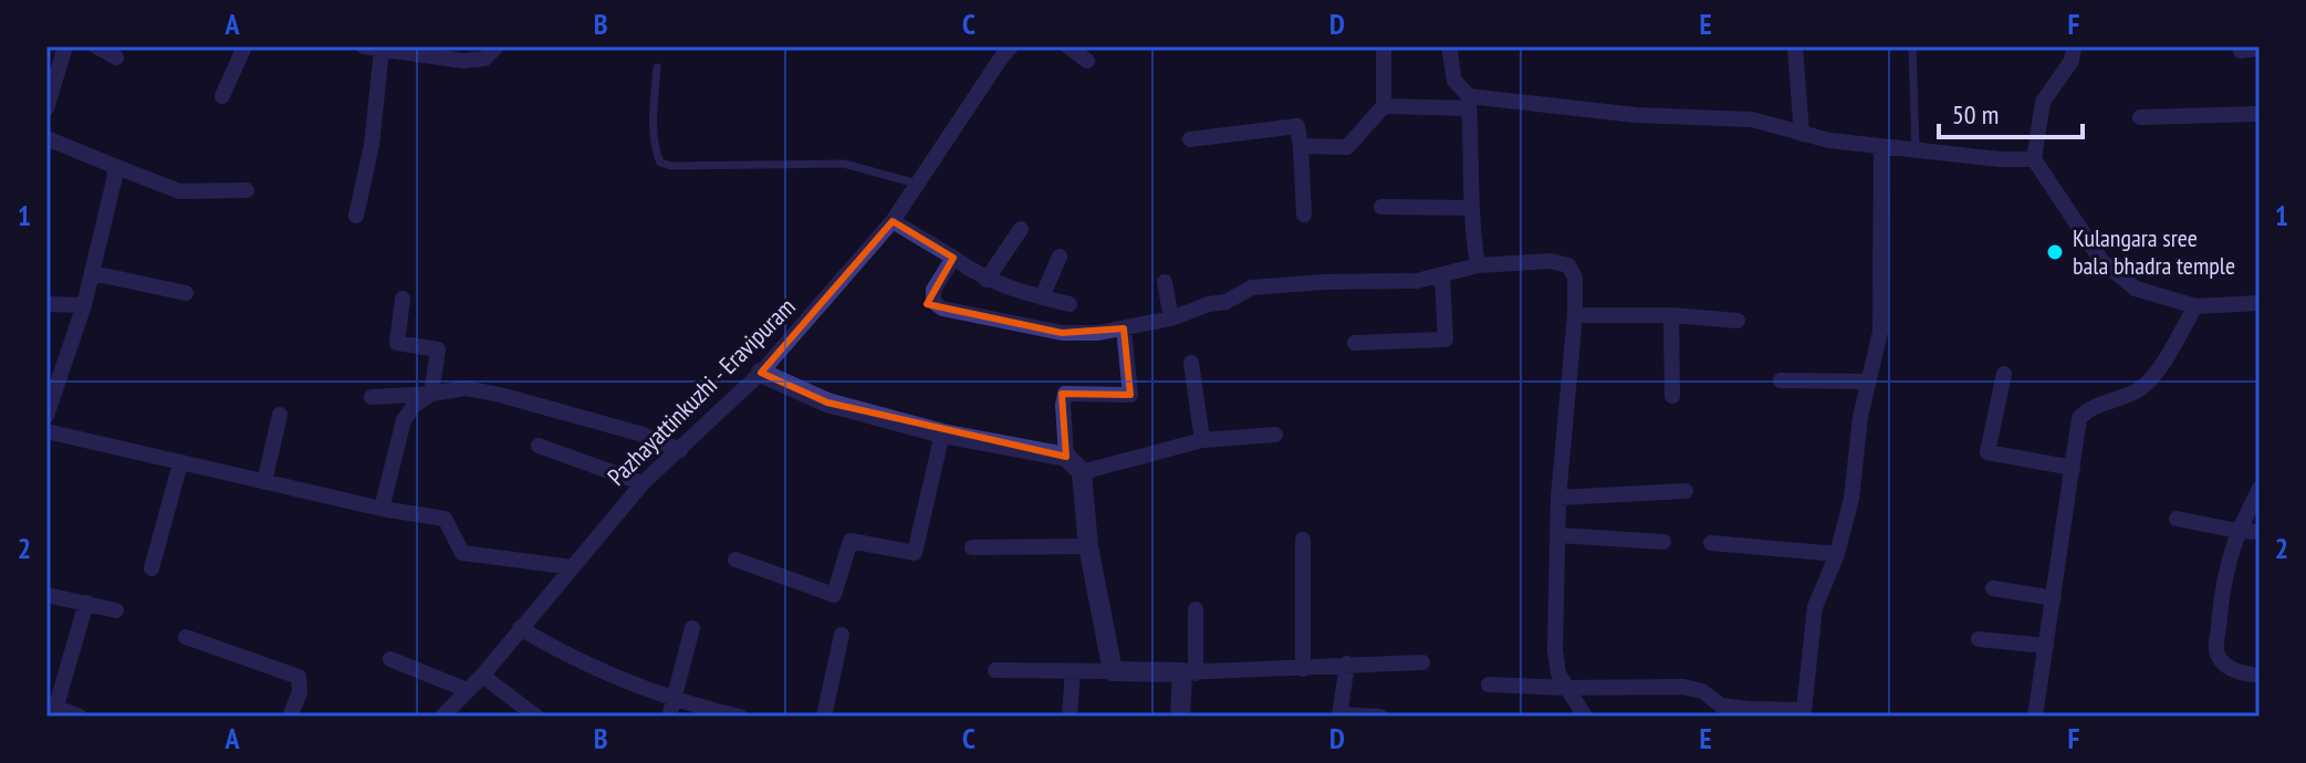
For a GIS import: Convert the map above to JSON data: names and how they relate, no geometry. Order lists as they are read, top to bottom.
{
  "streets": {
    "street": ["Pazhayattinkuzhi - Eravipuram"]
  },
  "places": ["Kulangara sree bala bhadra temple"],
  "scale_bar": "50 m",
  "grid": {
    "columns": [
      "A",
      "B",
      "C",
      "D",
      "E",
      "F"
    ],
    "rows": ["1", "2"]
  }
}
